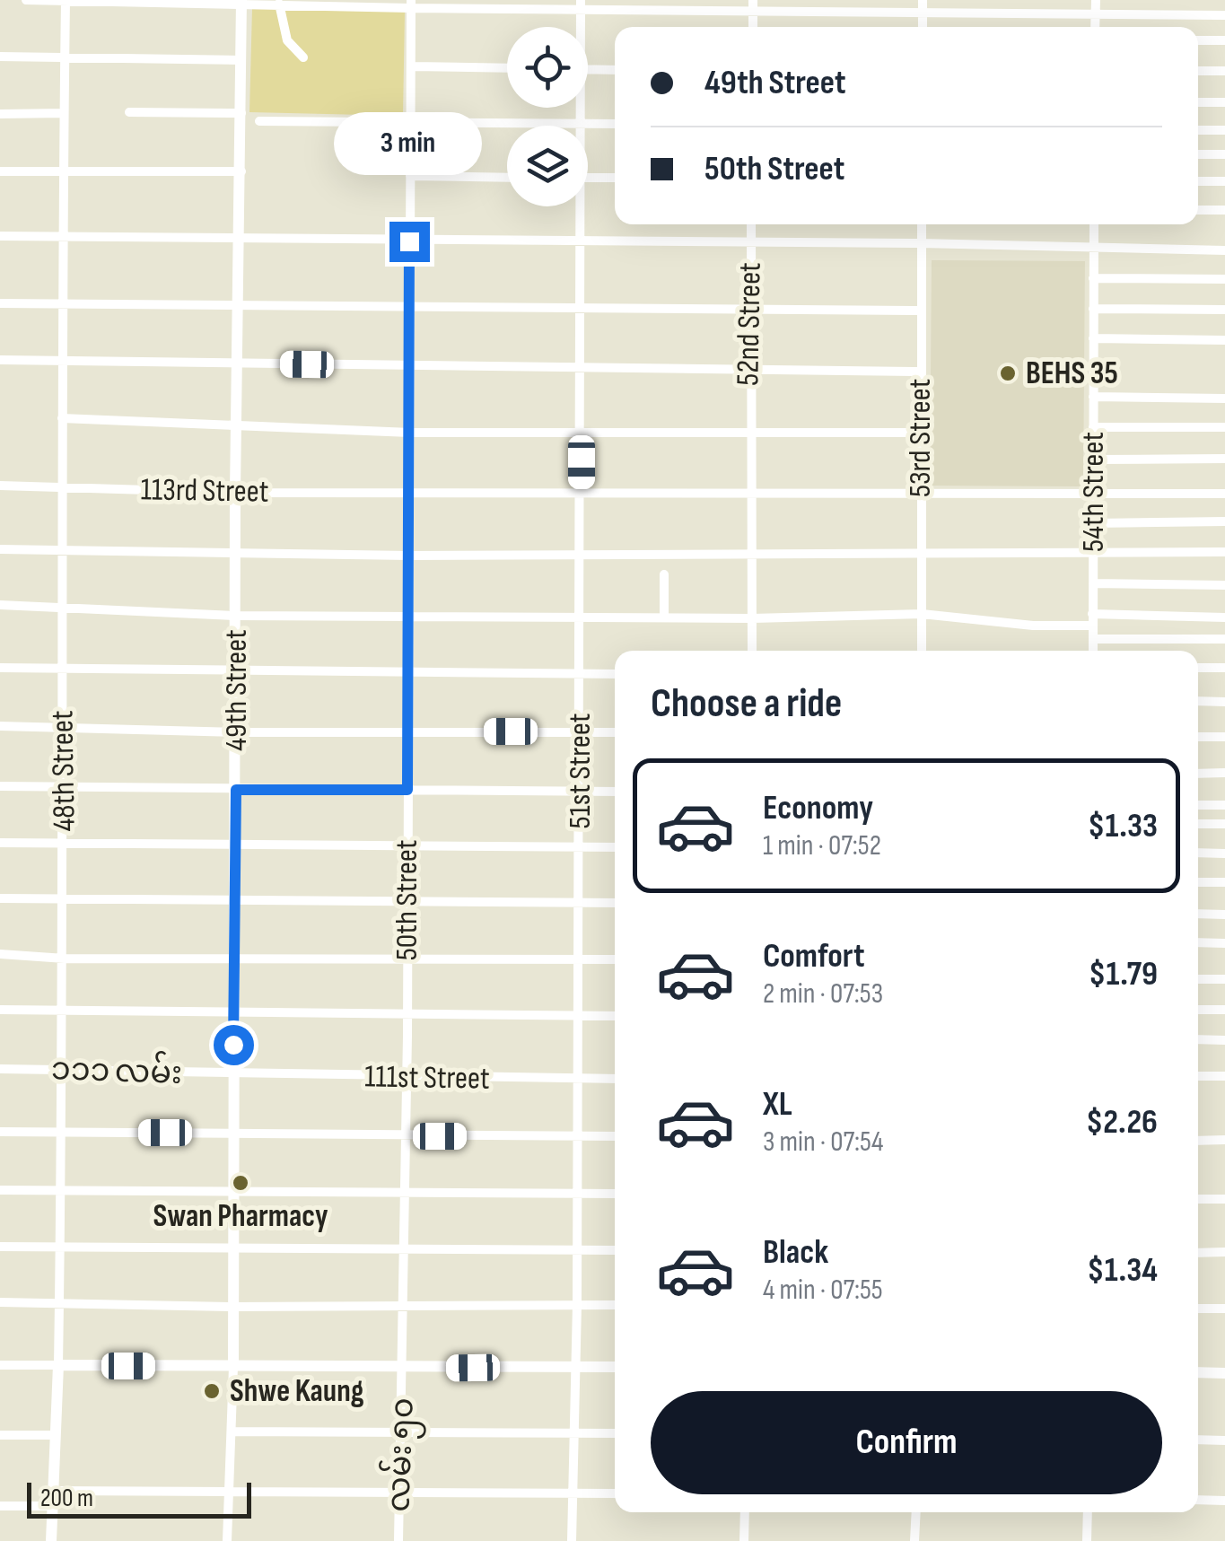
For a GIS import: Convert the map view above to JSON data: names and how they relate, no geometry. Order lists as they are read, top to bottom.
{
  "streets": {
    "main road": ["49th Street", "48th Street"],
    "street": [
      "52nd Street",
      "53rd Street",
      "113rd Street",
      "54th Street",
      "51st Street",
      "50th Street",
      "၁၁၁ လမ်း",
      "111st Street",
      "လမ်း ၅၀"
    ]
  },
  "crossings": [
    ["52nd Street", "113rd Street"],
    ["53rd Street", "113rd Street"],
    ["113rd Street", "54th Street"],
    ["113rd Street", "49th Street"],
    ["113rd Street", "48th Street"],
    ["113rd Street", "51st Street"],
    ["113rd Street", "50th Street"],
    ["49th Street", "၁၁၁ လမ်း"],
    ["49th Street", "111st Street"],
    ["48th Street", "၁၁၁ လမ်း"],
    ["51st Street", "111st Street"],
    ["50th Street", "111st Street"],
    ["50th Street", "လမ်း ၅၀"],
    ["၁၁၁ လမ်း", "111st Street"]
  ],
  "places": ["BEHS 35", "Swan Pharmacy", "Shwe Kaung"],
  "scale_bar": "200 m",
  "page": {
    "banner": ["49th Street", "50th Street"],
    "bubble": "3 min",
    "heading": "Choose a ride",
    "list": [
      {
        "name": "Economy",
        "note": "1 min · 07:52",
        "value": "$1.33"
      },
      {
        "name": "Comfort",
        "note": "2 min · 07:53",
        "value": "$1.79"
      },
      {
        "name": "XL",
        "note": "3 min · 07:54",
        "value": "$2.26"
      },
      {
        "name": "Black",
        "note": "4 min · 07:55",
        "value": "$1.34"
      }
    ],
    "buttons": "Confirm",
    "scale": "200 m"
  }
}
